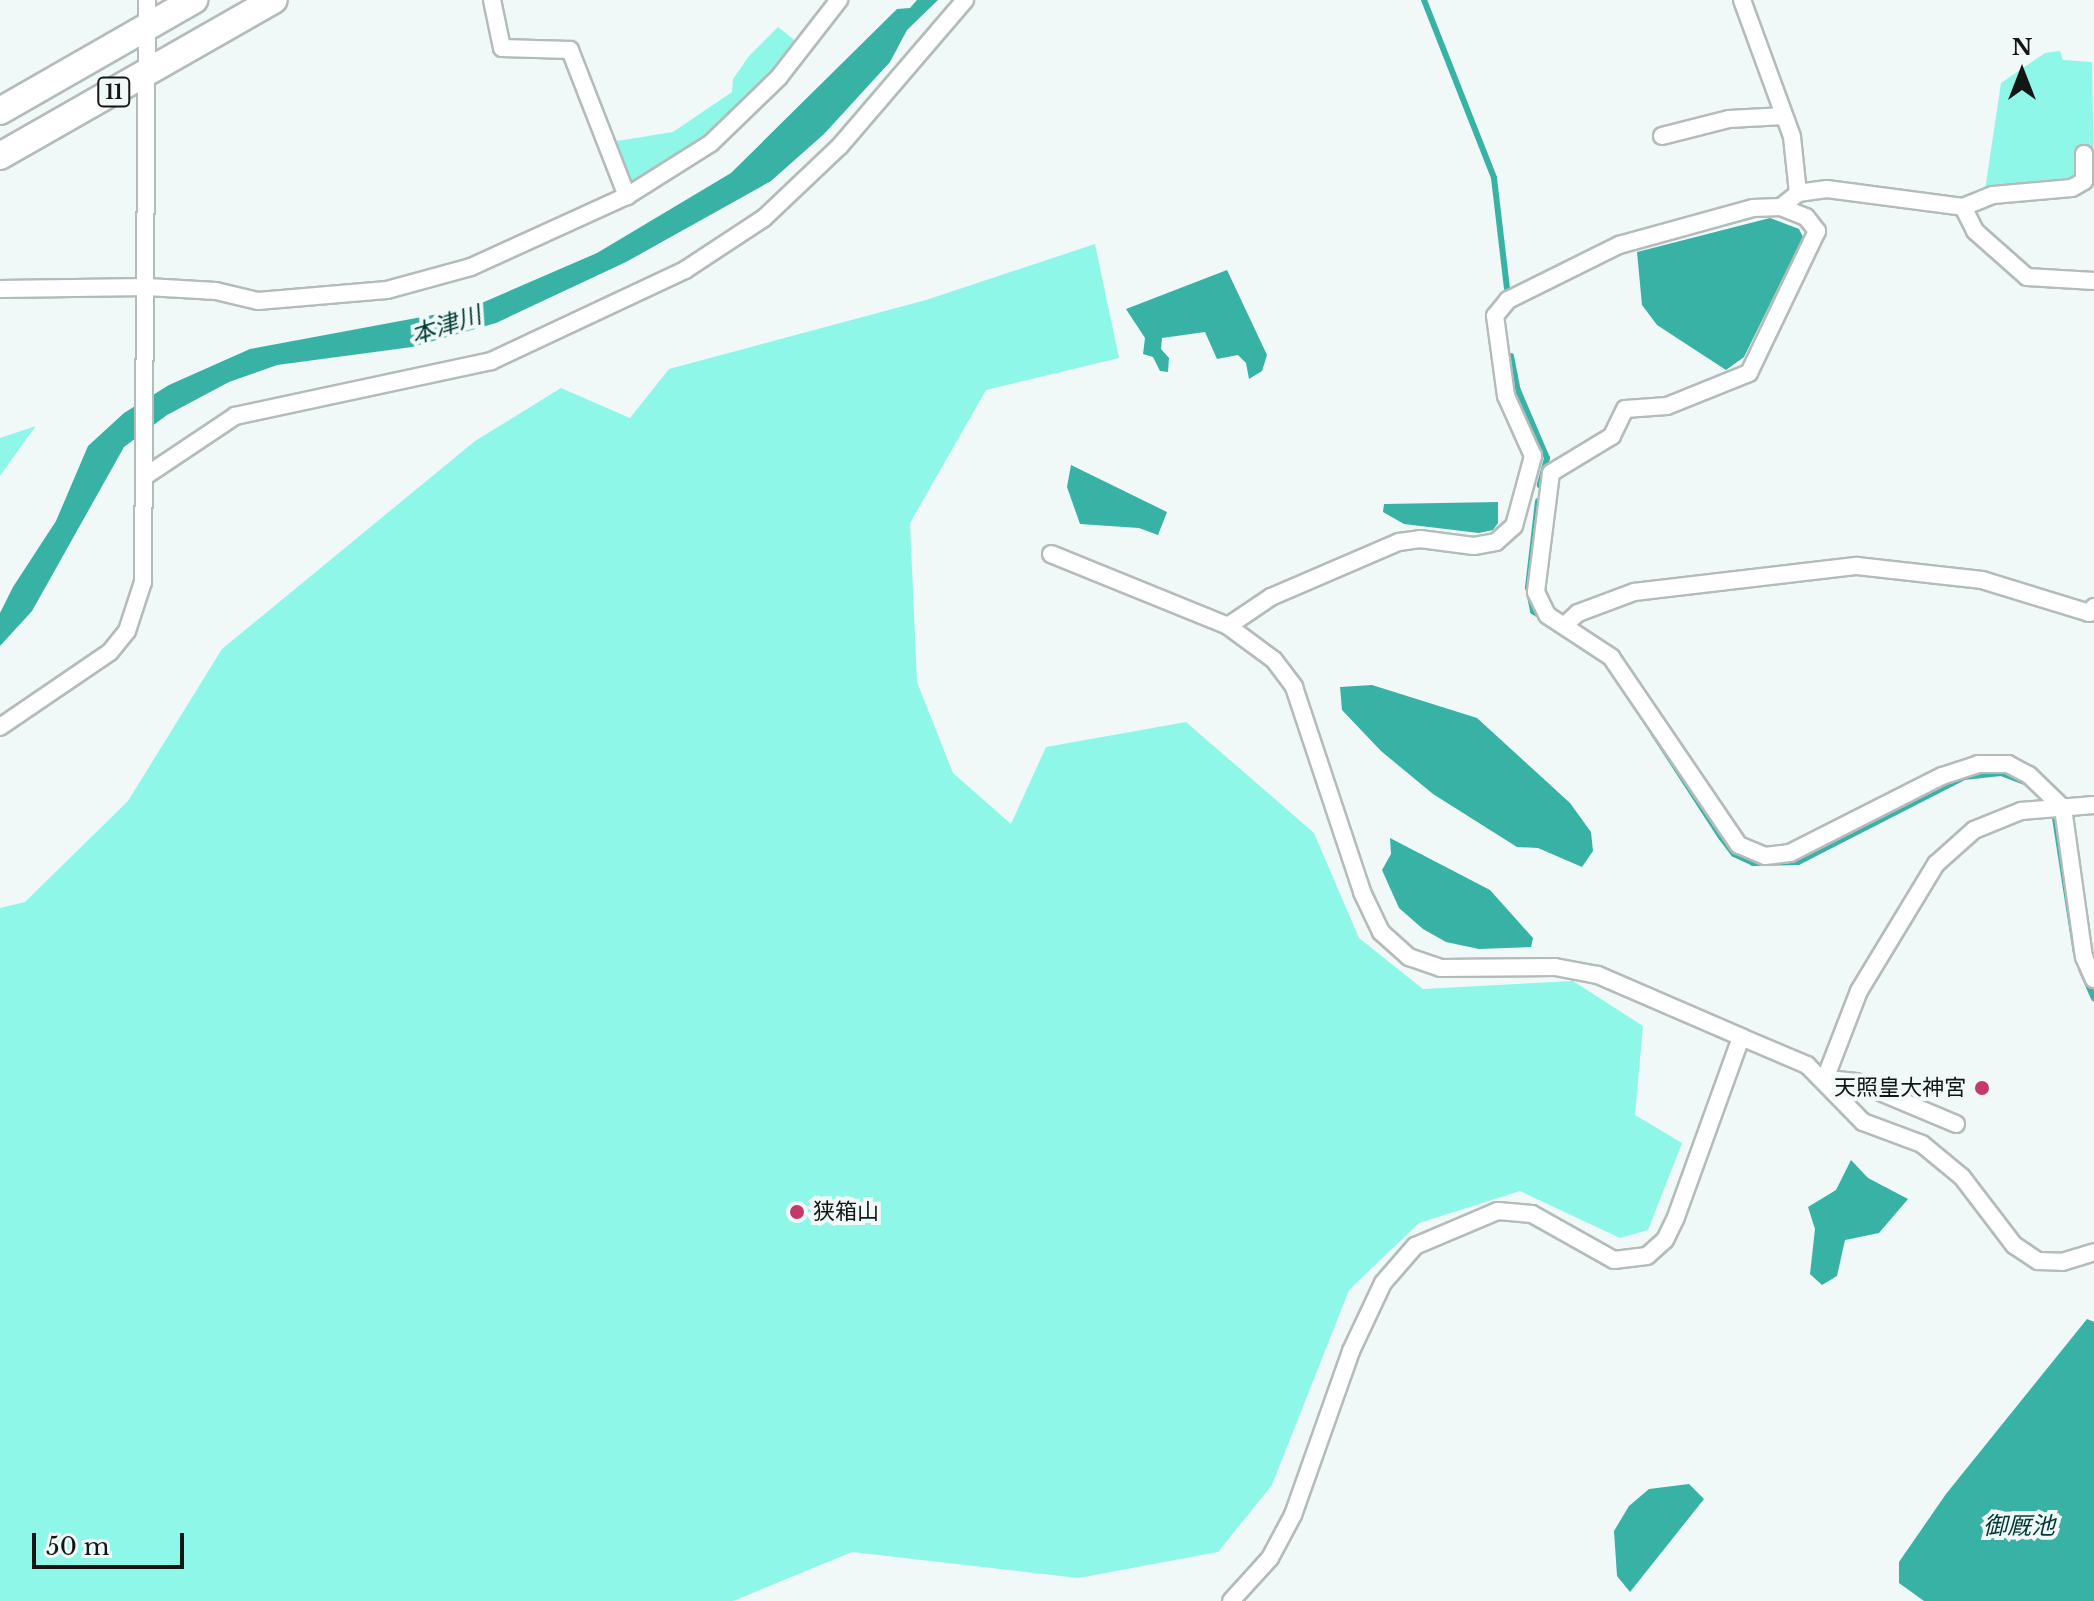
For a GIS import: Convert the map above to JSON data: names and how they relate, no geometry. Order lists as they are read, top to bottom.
{
  "streets": {
    "highway": ["11"]
  },
  "water": ["本津川", "御厩池"],
  "places": ["天照皇大神宮", "狭箱山"],
  "scale_bar": "50 m",
  "north": "top"
}
